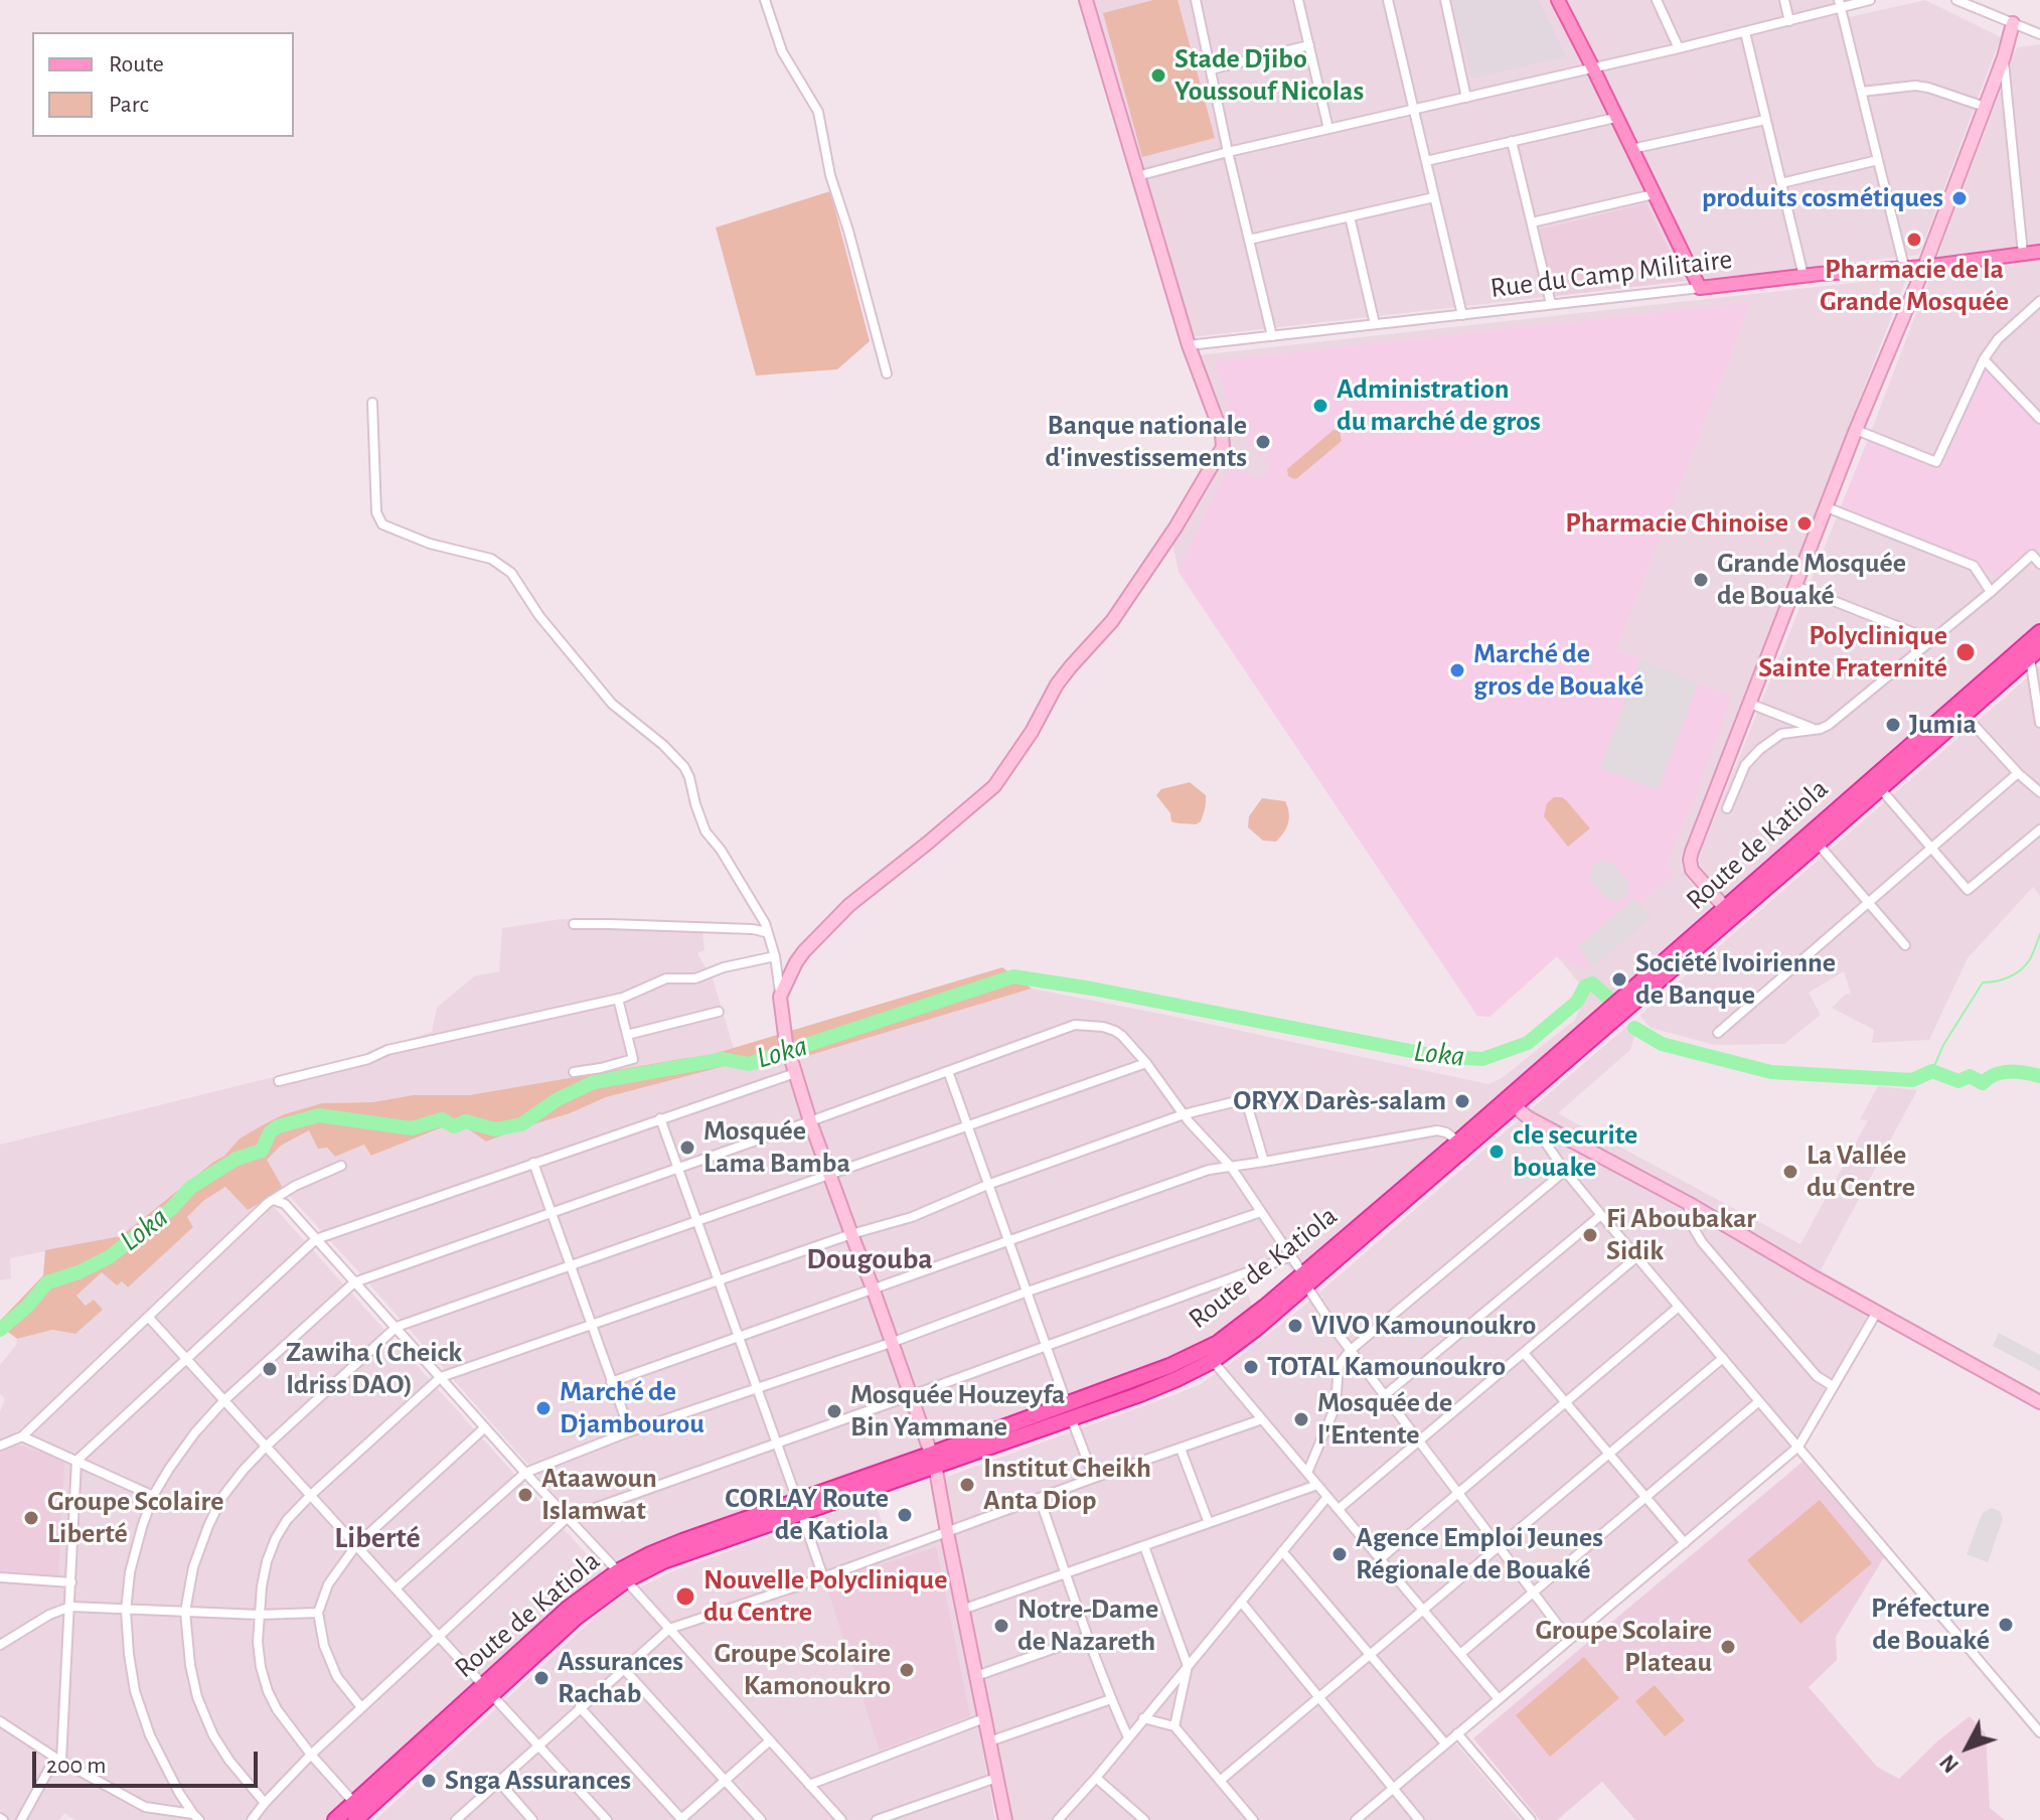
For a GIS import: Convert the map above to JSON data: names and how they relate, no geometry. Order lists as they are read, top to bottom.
{
  "streets": {
    "highway": ["Route de Katiola"],
    "main road": ["Rue du Camp Militaire"]
  },
  "districts": ["Dougouba", "Liberté"],
  "water": ["Loka"],
  "places": [
    "Stade Djibo Youssouf Nicolas",
    "produits cosmétiques",
    "Pharmacie de la Grande Mosquée",
    "Administration du marché de gros",
    "Banque nationale d'investissements",
    "Pharmacie Chinoise",
    "Grande Mosquée de Bouaké",
    "Polyclinique Sainte Fraternité",
    "Marché de gros de Bouaké",
    "Jumia",
    "Société Ivoirienne de Banque",
    "ORYX Darès-salam",
    "Mosquée Lama Bamba",
    "cle securite bouake",
    "La Vallée du Centre",
    "Fi Aboubakar Sidik",
    "VIVO Kamounoukro",
    "TOTAL Kamounoukro",
    "Zawiha ( Cheick Idriss DAO)",
    "Marché de Djambourou",
    "Mosquée Houzeyfa Bin Yammane",
    "Mosquée de l'Entente",
    "Institut Cheikh Anta Diop",
    "Ataawoun Islamwat",
    "CORLAY Route de Katiola",
    "Groupe Scolaire Liberté",
    "Agence Emploi Jeunes Régionale de Bouaké",
    "Nouvelle Polyclinique du Centre",
    "Préfecture de Bouaké",
    "Notre-Dame de Nazareth",
    "Groupe Scolaire Plateau",
    "Groupe Scolaire Kamonoukro",
    "Assurances Rachab",
    "Snga Assurances"
  ],
  "legend": ["Route", "Parc"],
  "scale_bar": "200 m",
  "north": "bottom left"
}
